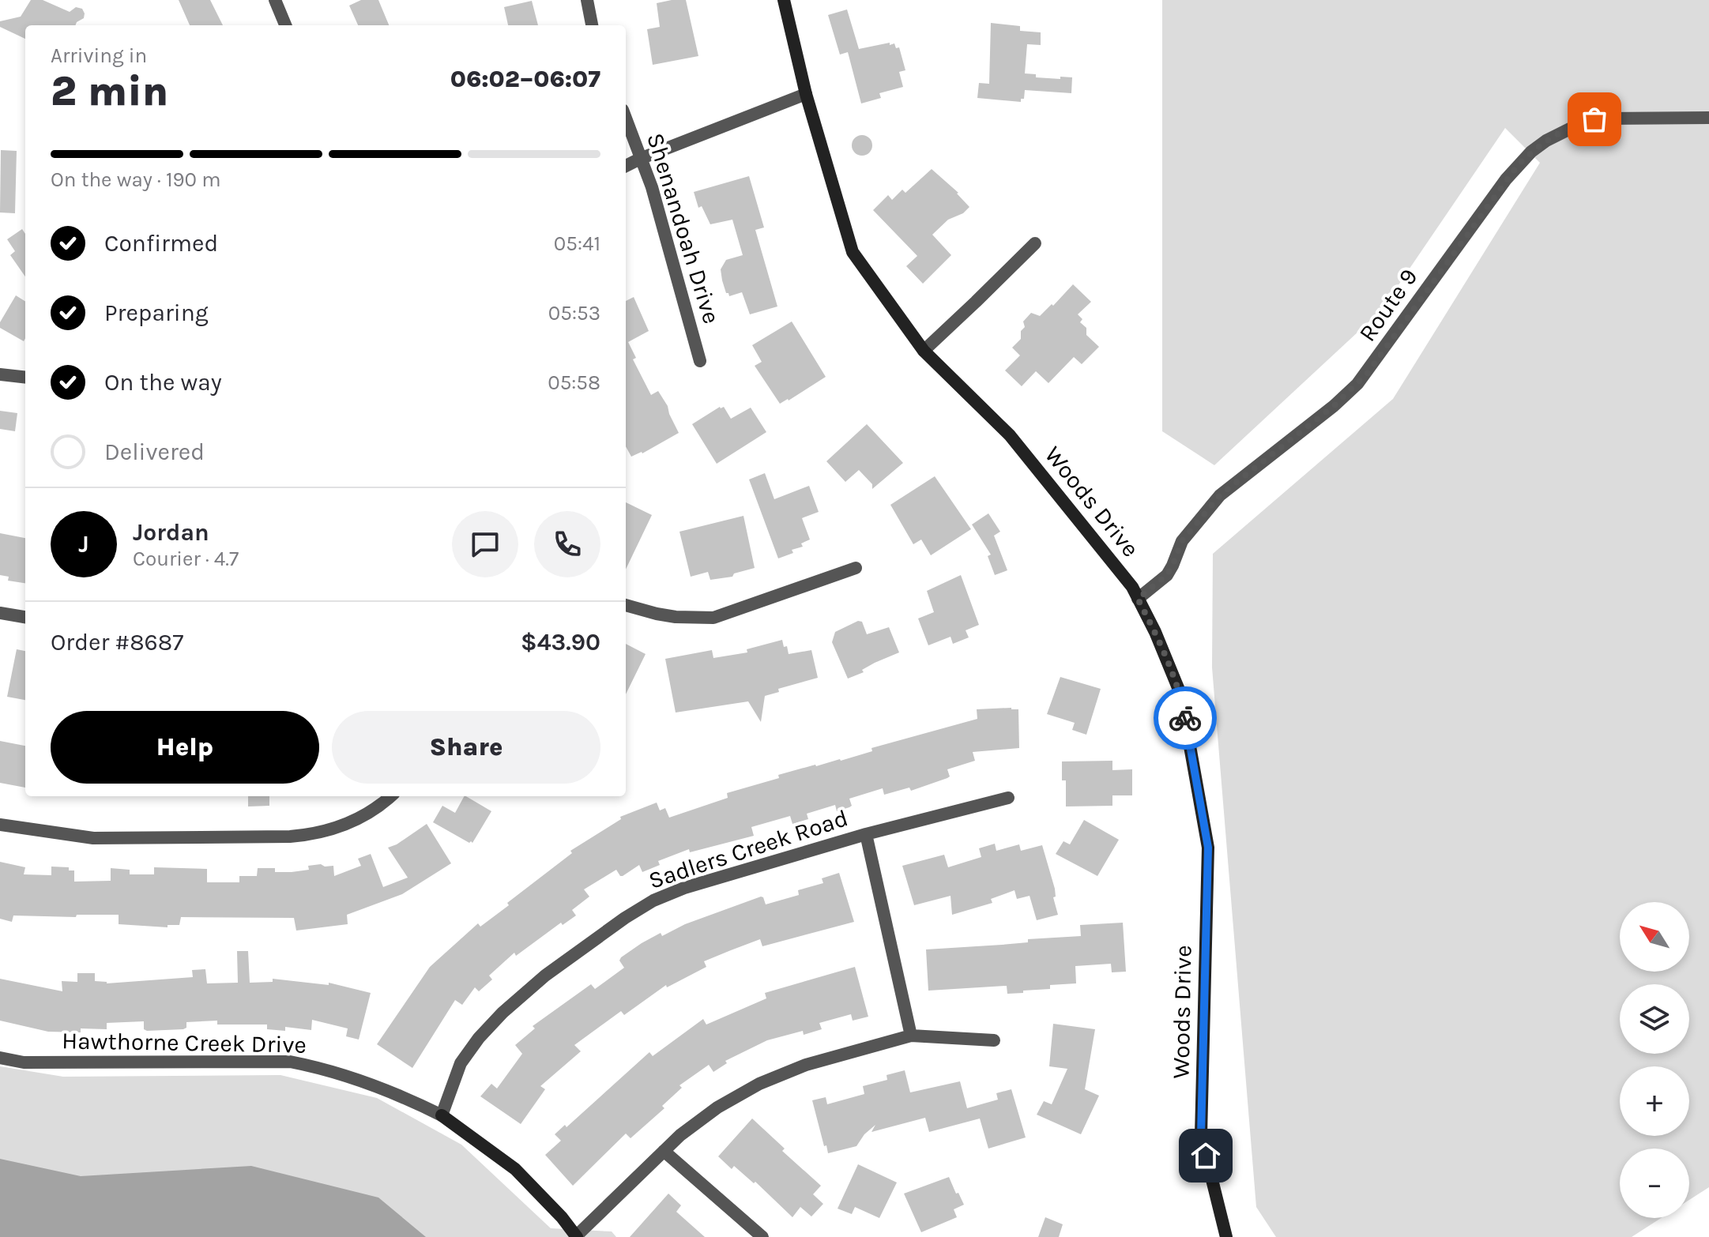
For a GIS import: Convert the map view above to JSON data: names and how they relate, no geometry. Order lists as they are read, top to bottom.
{
  "streets": {
    "street": [
      "Shenandoah Drive",
      "Route 9",
      "Woods Drive",
      "Sadlers Creek Road",
      "Hawthorne Creek Drive"
    ]
  },
  "crossings": [
    ["Route 9", "Woods Drive"],
    ["Sadlers Creek Road", "Hawthorne Creek Drive"]
  ],
  "north": "top left",
  "page": {
    "heading": ["2 min", "Arriving in", "06:02–06:07"],
    "panel": [
      "Jordan",
      "Courier · 4.7",
      "Order #8687",
      "$43.90"
    ],
    "bar": "On the way · 190 m",
    "list": [
      ["Confirmed", "05:41"],
      ["Preparing", "05:53"],
      ["On the way", "05:58"],
      "Delivered"
    ],
    "round": "J",
    "buttons": ["Help", "Share"],
    "map_buttons": ["+", "−"]
  }
}
